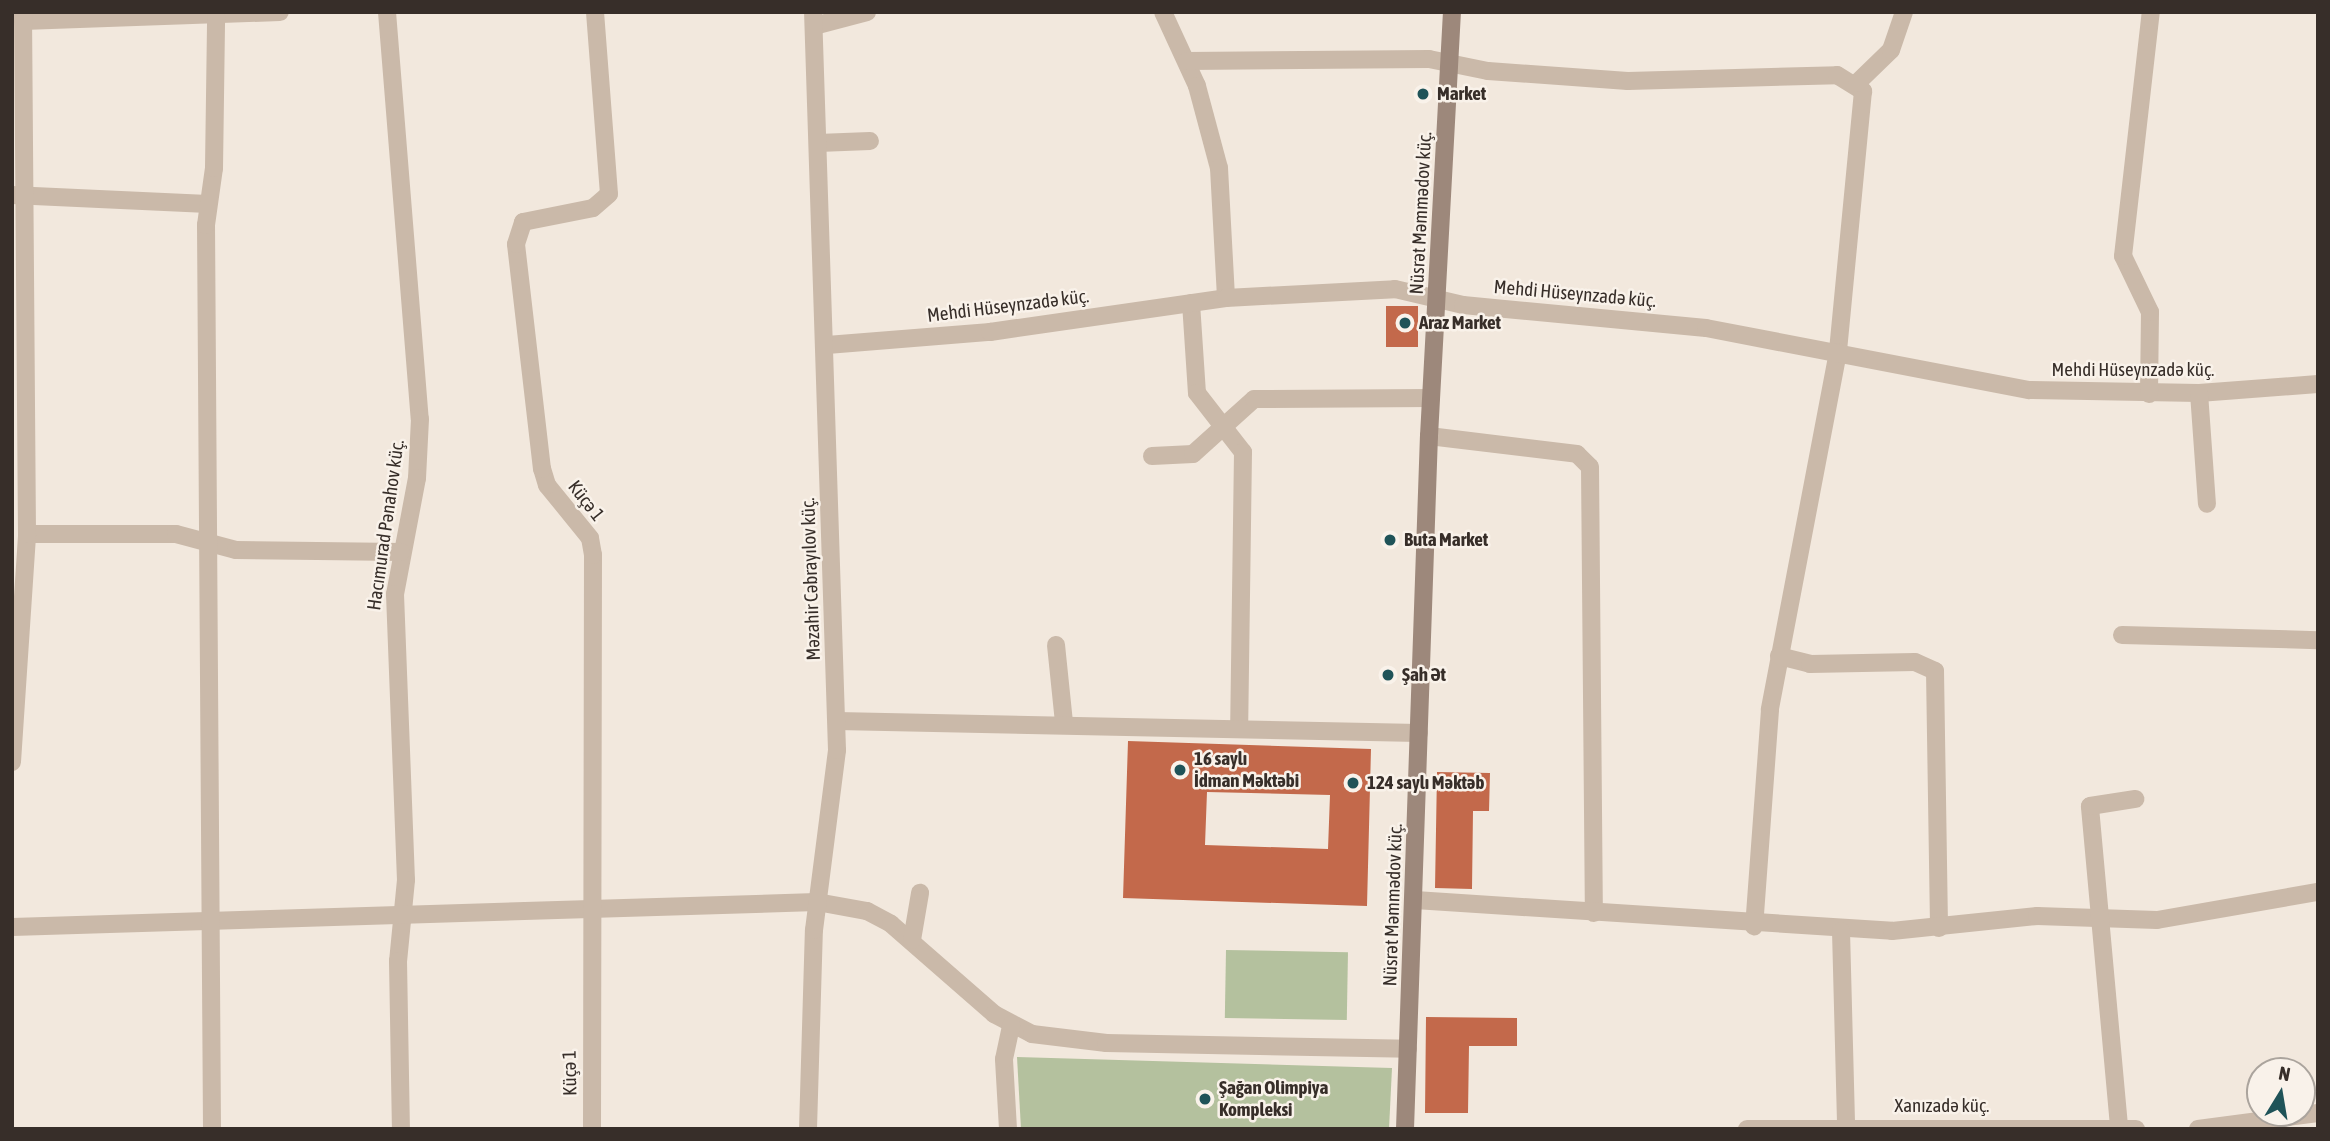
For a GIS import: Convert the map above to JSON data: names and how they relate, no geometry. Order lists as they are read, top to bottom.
{
  "streets": {
    "street": [
      "Nüsrət Məmmədov küç.",
      "Mehdi Hüseynzadə küç.",
      "Küçə 1",
      "Hacımurad Pənahov küç.",
      "Məzahir Cəbrayılov küç.",
      "Xanızadə küç."
    ]
  },
  "crossings": [
    ["Nüsrət Məmmədov küç.", "Mehdi Hüseynzadə küç."],
    ["Mehdi Hüseynzadə küç.", "Məzahir Cəbrayılov küç."]
  ],
  "places": [
    "Market",
    "Araz Market",
    "Buta Market",
    "Şah Ət",
    "16 saylı İdman Məktəbi",
    "124 saylı Məktəb",
    "Şağan Olimpiya Kompleksi"
  ],
  "north": "top"
}
